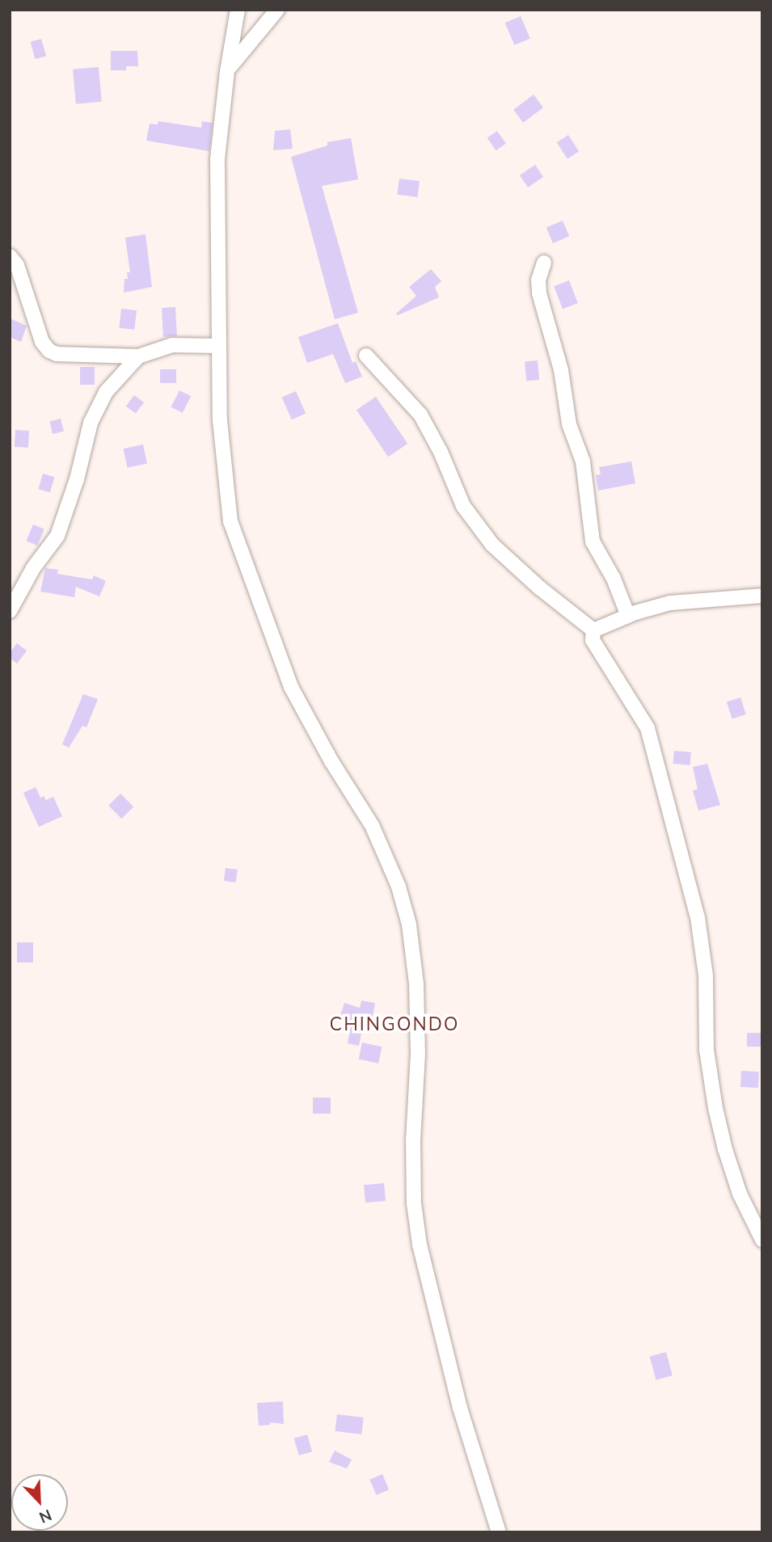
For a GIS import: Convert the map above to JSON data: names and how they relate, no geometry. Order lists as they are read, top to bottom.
{
  "districts": ["CHINGONDO"],
  "north": "bottom right"
}
